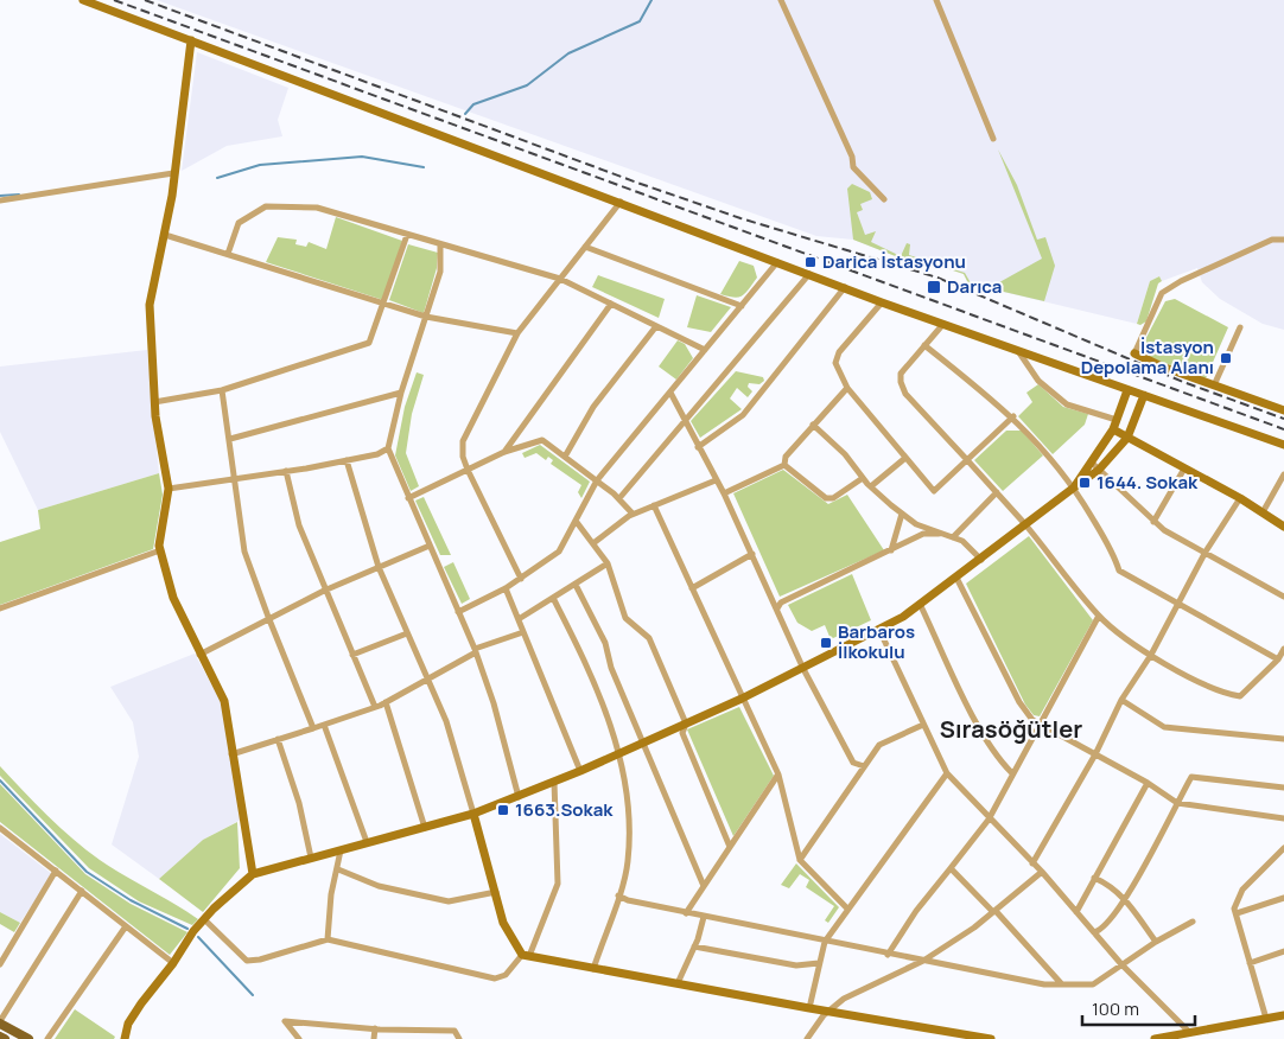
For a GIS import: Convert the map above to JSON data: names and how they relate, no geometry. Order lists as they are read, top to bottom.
{
  "districts": ["Sırasöğütler"],
  "places": {
    "transit": [
      "Darica İstasyonu",
      "Darıca",
      "İstasyon Depolama Alanı",
      "1644. Sokak",
      "Barbaros İlkokulu",
      "1663.Sokak"
    ]
  },
  "scale_bar": "100 m"
}
